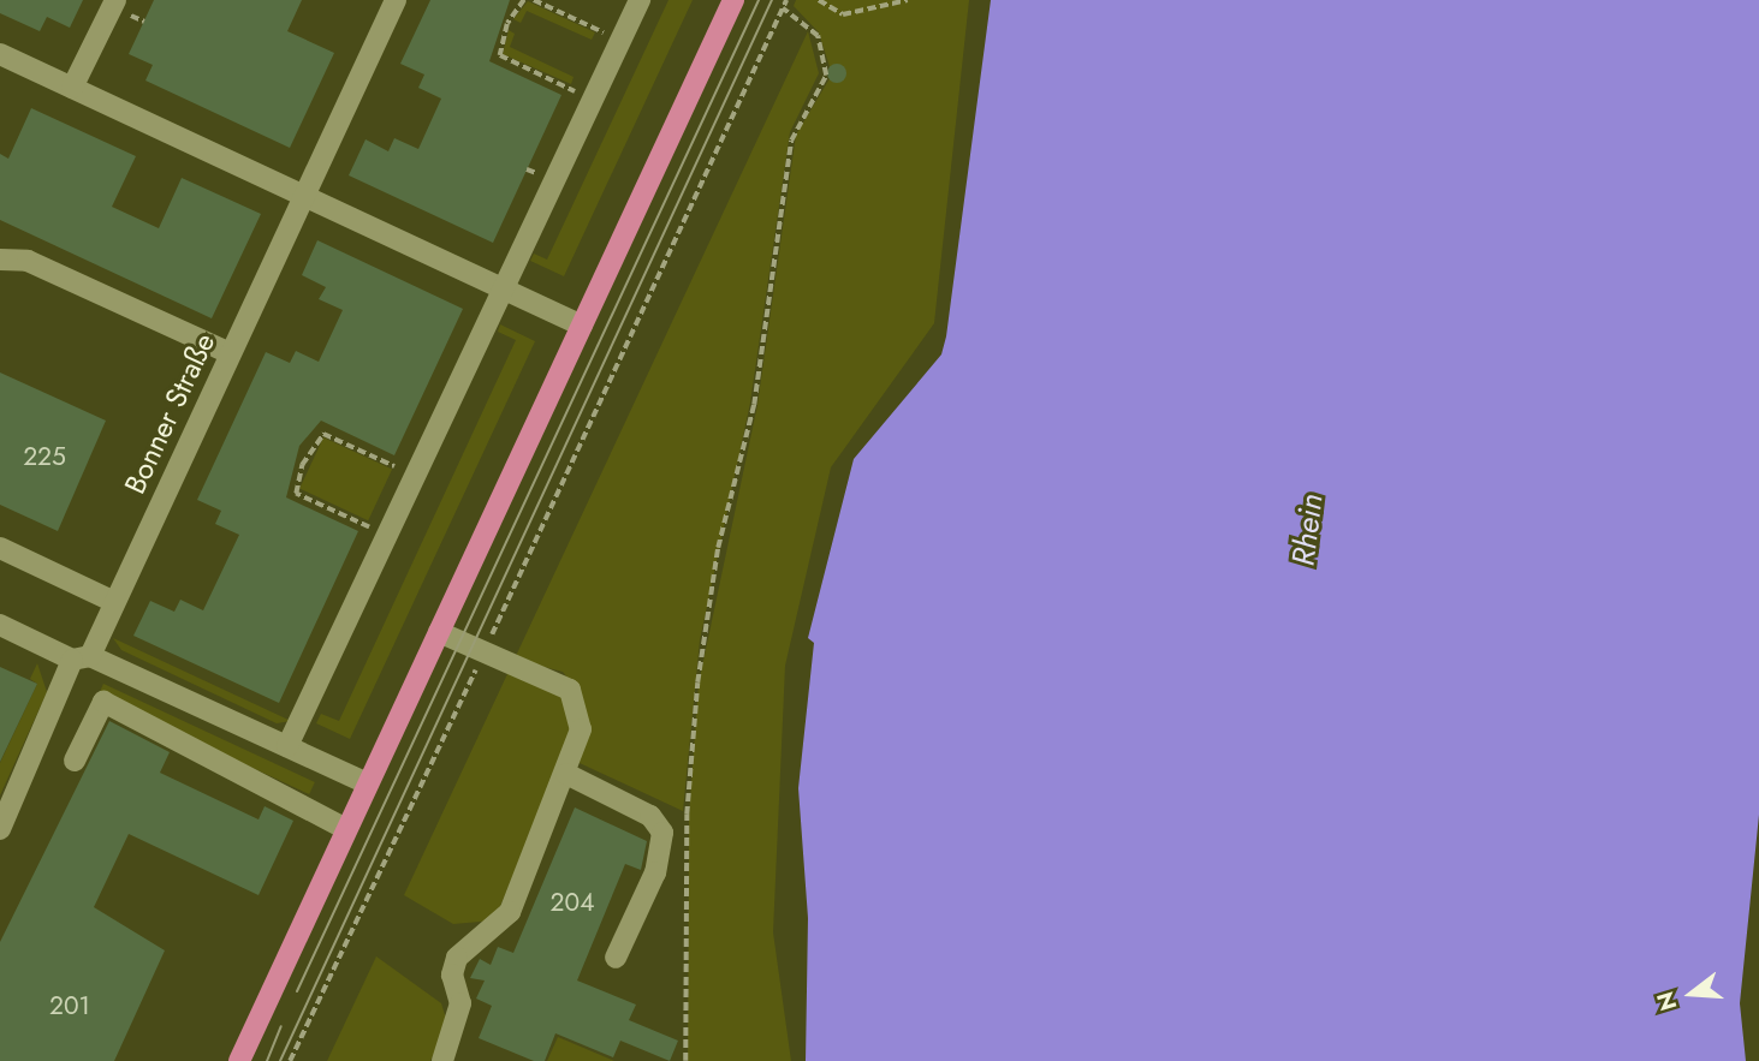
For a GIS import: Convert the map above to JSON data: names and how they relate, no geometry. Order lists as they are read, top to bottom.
{
  "streets": {
    "lane": ["Bonner Straße"]
  },
  "water": ["Rhein"],
  "house_numbers": ["225", "204", "201"],
  "north": "left"
}
